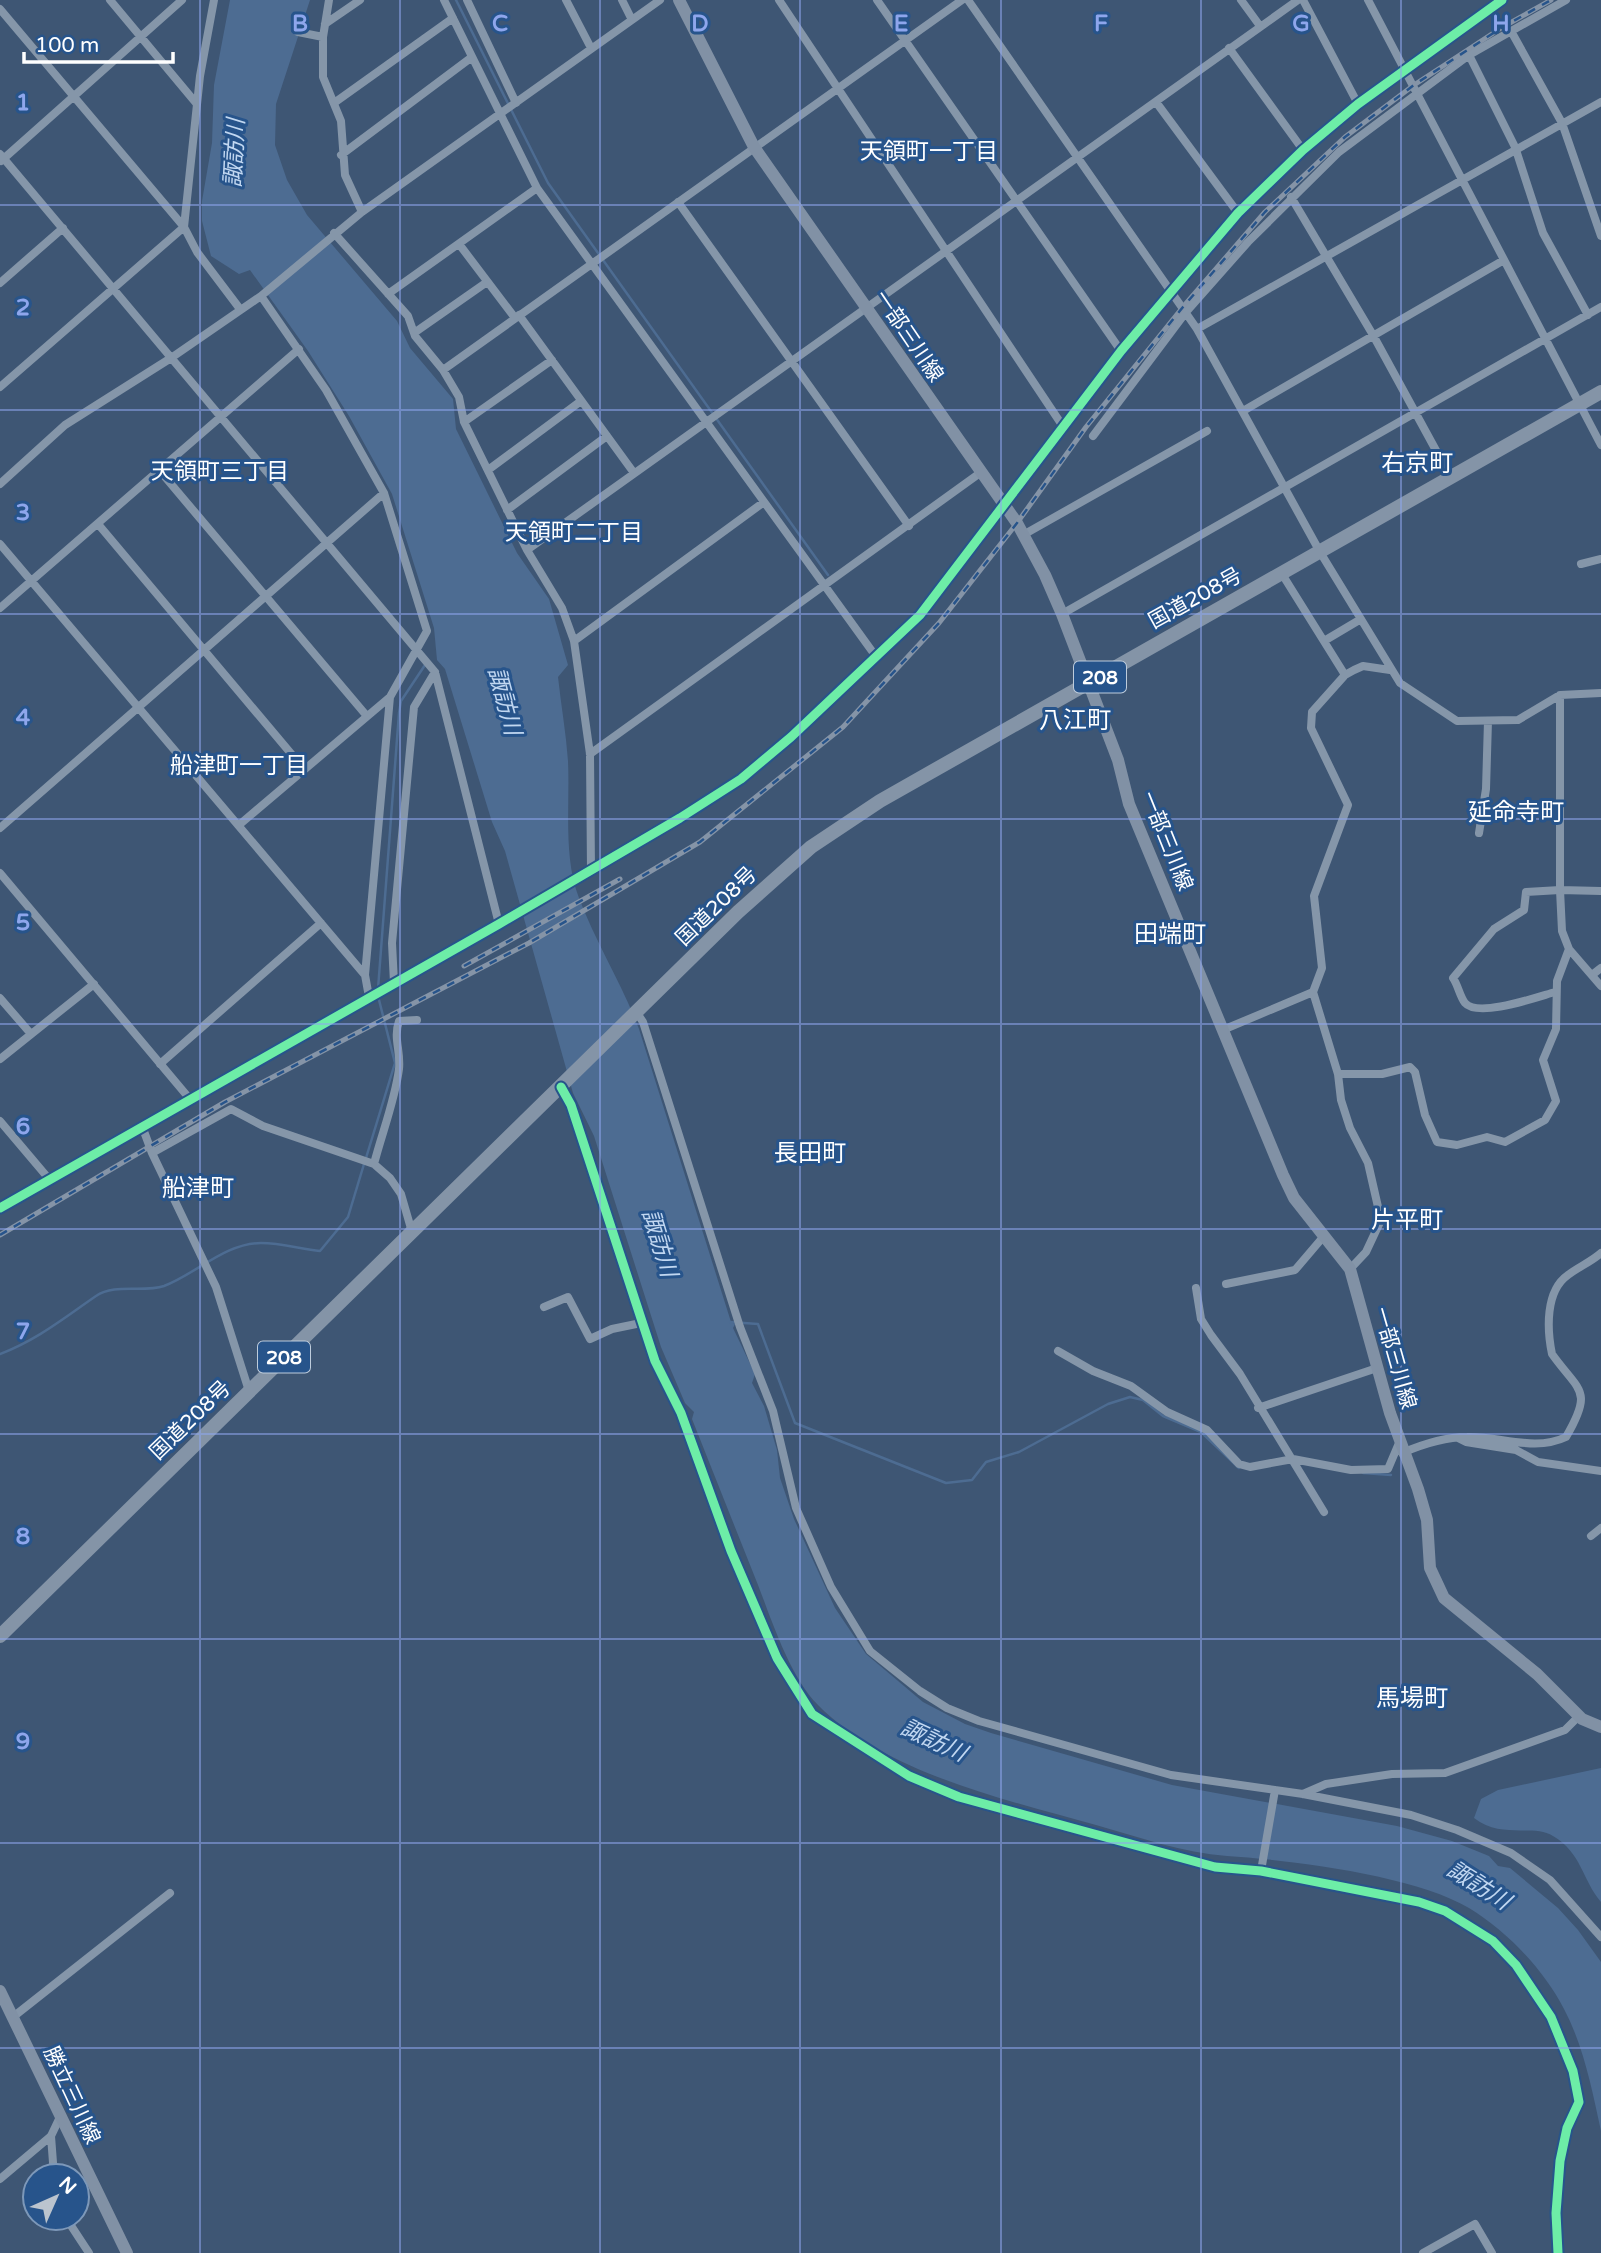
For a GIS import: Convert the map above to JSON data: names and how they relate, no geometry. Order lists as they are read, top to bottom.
{
  "streets": {
    "highway": ["国道208号", "208"],
    "main road": ["一部三川線", "勝立三川線"]
  },
  "crossings": [
    ["一部三川線", "国道208号"]
  ],
  "districts": [
    "天領町一丁目",
    "右京町",
    "天領町三丁目",
    "天領町二丁目",
    "八江町",
    "船津町一丁目",
    "延命寺町",
    "田端町",
    "長田町",
    "船津町",
    "片平町",
    "馬場町"
  ],
  "water": ["諏訪川"],
  "scale_bar": "100 m",
  "north": "top right",
  "grid": {
    "columns": [
      "B",
      "C",
      "D",
      "E",
      "F",
      "G",
      "H"
    ],
    "rows": [
      "1",
      "2",
      "3",
      "4",
      "5",
      "6",
      "7",
      "8",
      "9"
    ]
  }
}
